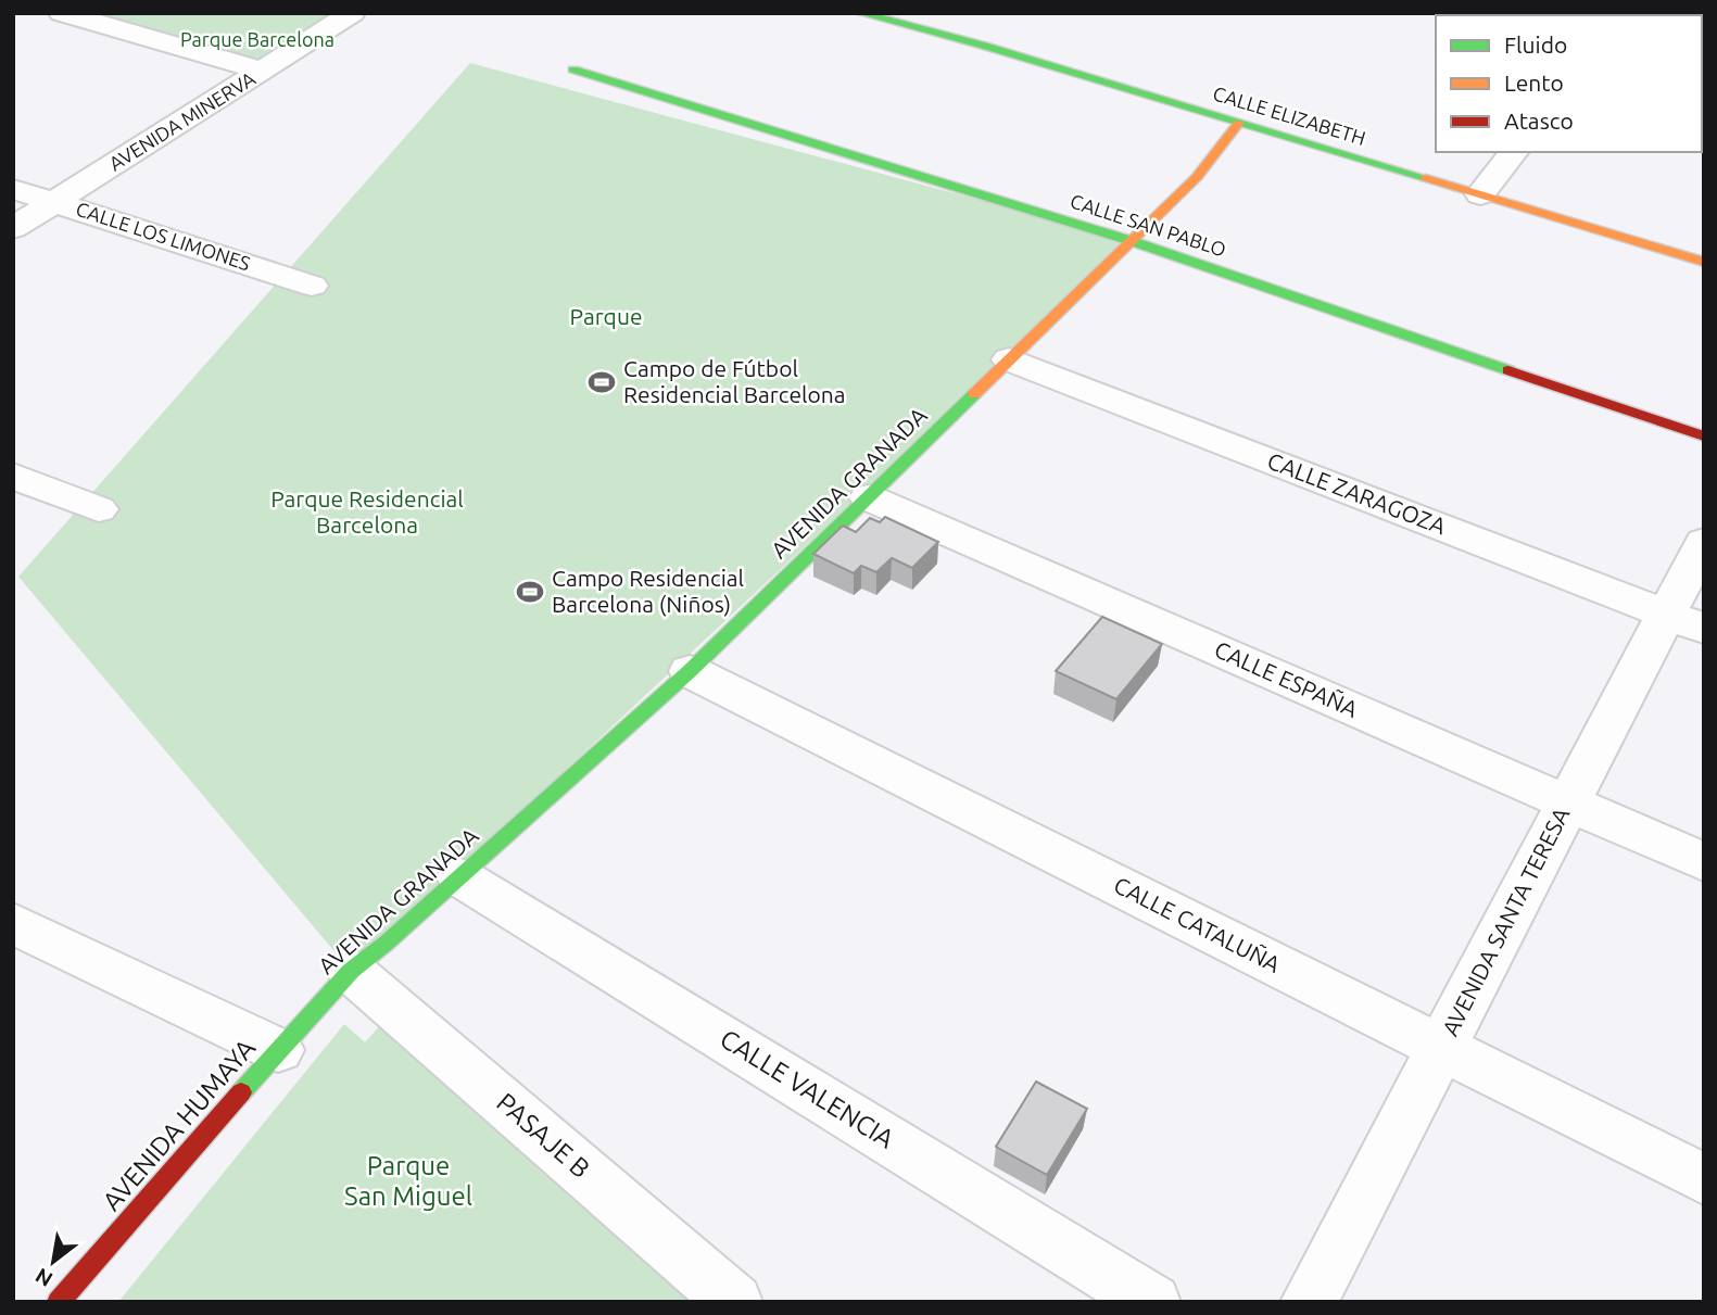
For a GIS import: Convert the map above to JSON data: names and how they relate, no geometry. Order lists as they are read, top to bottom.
{
  "streets": {
    "street": [
      "CALLE ELIZABETH",
      "AVENIDA MINERVA",
      "CALLE SAN PABLO",
      "CALLE LOS LIMONES",
      "AVENIDA GRANADA",
      "CALLE ZARAGOZA",
      "CALLE ESPAÑA",
      "AVENIDA SANTA TERESA",
      "CALLE CATALUÑA",
      "CALLE VALENCIA",
      "AVENIDA HUMAYA",
      "PASAJE B"
    ]
  },
  "crossings": [
    ["CALLE ELIZABETH", "AVENIDA GRANADA"],
    ["AVENIDA MINERVA", "CALLE LOS LIMONES"],
    ["CALLE SAN PABLO", "AVENIDA GRANADA"],
    ["AVENIDA GRANADA", "CALLE ZARAGOZA"],
    ["AVENIDA GRANADA", "CALLE ESPAÑA"],
    ["AVENIDA GRANADA", "CALLE CATALUÑA"],
    ["AVENIDA GRANADA", "CALLE VALENCIA"],
    ["AVENIDA GRANADA", "AVENIDA HUMAYA"],
    ["AVENIDA GRANADA", "PASAJE B"],
    ["CALLE ZARAGOZA", "AVENIDA SANTA TERESA"],
    ["CALLE ESPAÑA", "AVENIDA SANTA TERESA"],
    ["AVENIDA SANTA TERESA", "CALLE CATALUÑA"]
  ],
  "parks": [
    "Parque Barcelona",
    "Parque",
    "Parque Residencial Barcelona",
    "Parque San Miguel"
  ],
  "places": {
    "sports": ["Campo de Fútbol Residencial Barcelona", "Campo Residencial Barcelona (Niños)"]
  },
  "legend": ["Fluido", "Lento", "Atasco"],
  "north": "bottom left"
}
